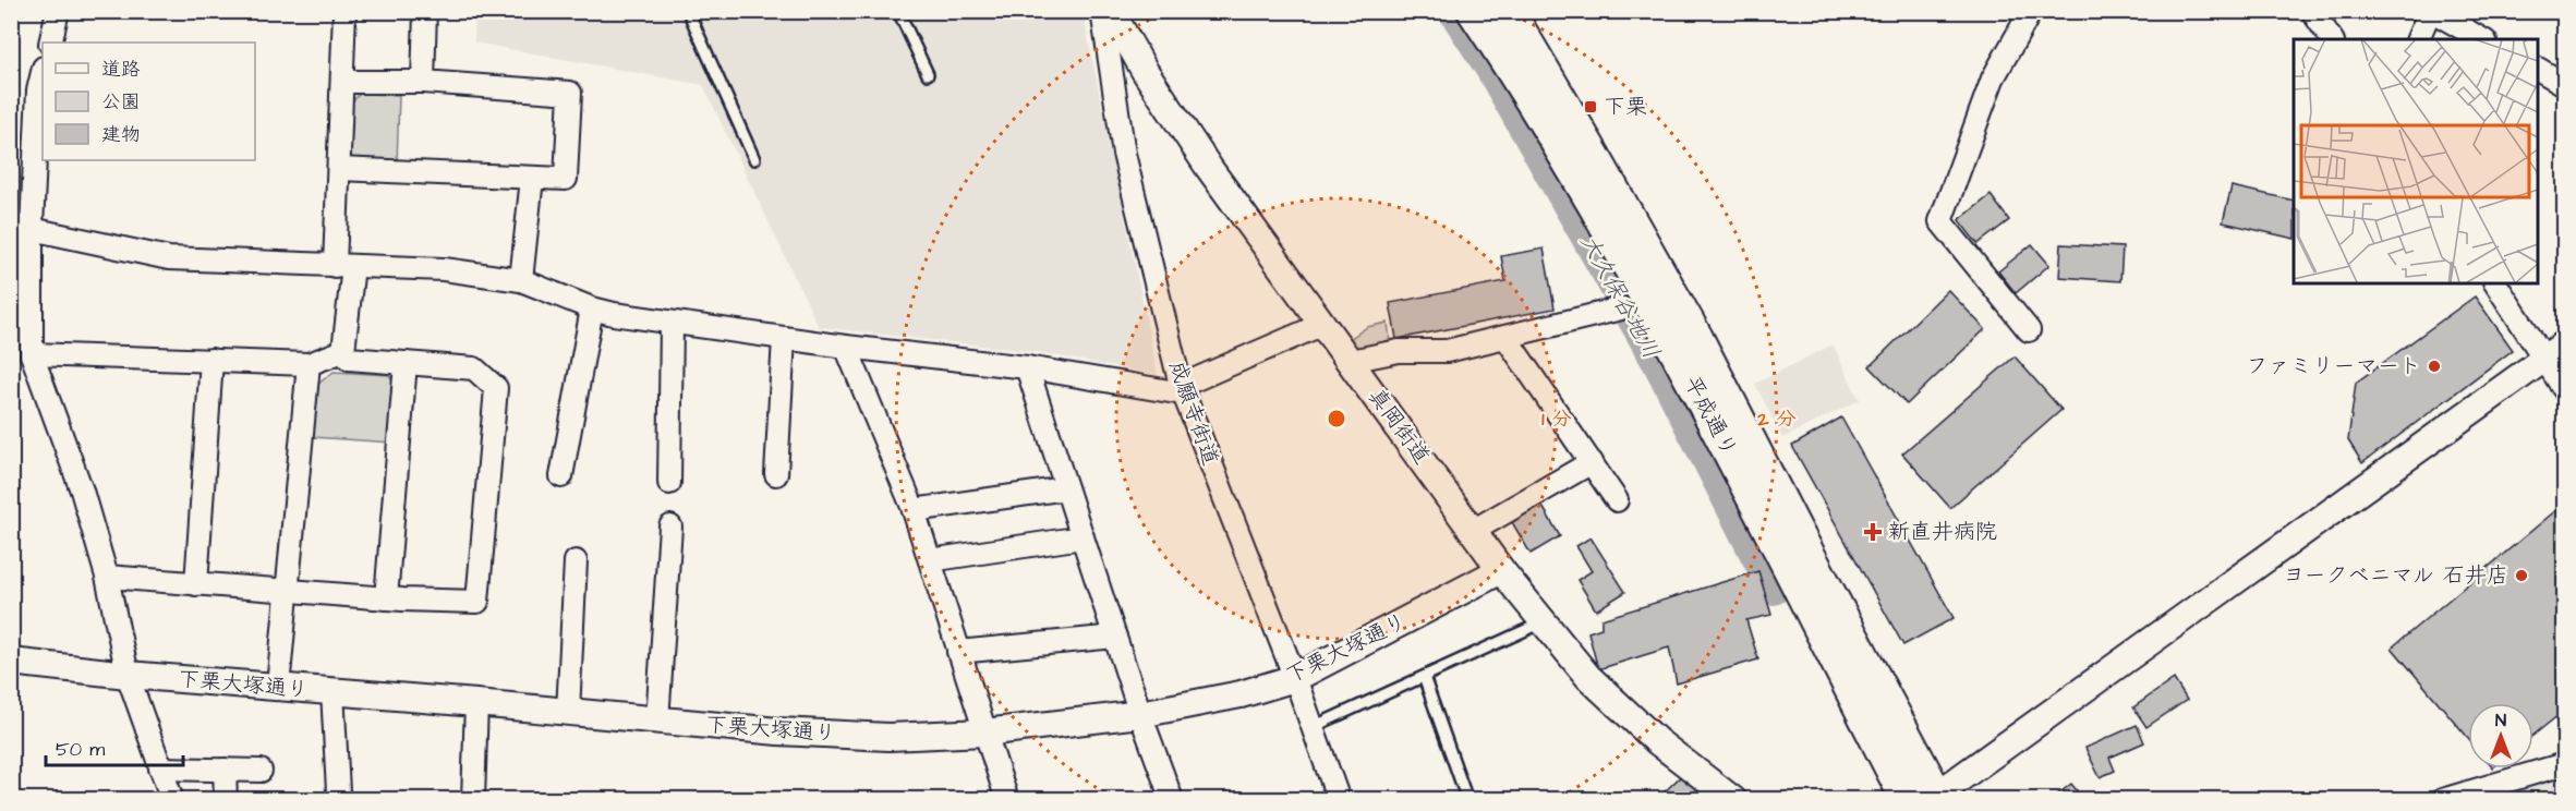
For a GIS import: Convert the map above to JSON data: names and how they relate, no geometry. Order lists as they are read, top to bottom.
{
  "streets": {
    "main road": ["平成通り"],
    "street": ["成願寺街道", "真岡街道", "下栗大塚通り"]
  },
  "crossings": [
    ["成願寺街道", "下栗大塚通り"],
    ["真岡街道", "下栗大塚通り"]
  ],
  "water": ["大久保谷地川"],
  "places": {
    "transit": ["下栗"],
    "other": ["ファミリーマート", "ヨークベニマル 石井店"],
    "health": ["新直井病院"]
  },
  "legend": ["道路", "公園", "建物"],
  "scale_bar": "50 m",
  "north": "top",
  "rings": ["1 分", "2 分"]
}
